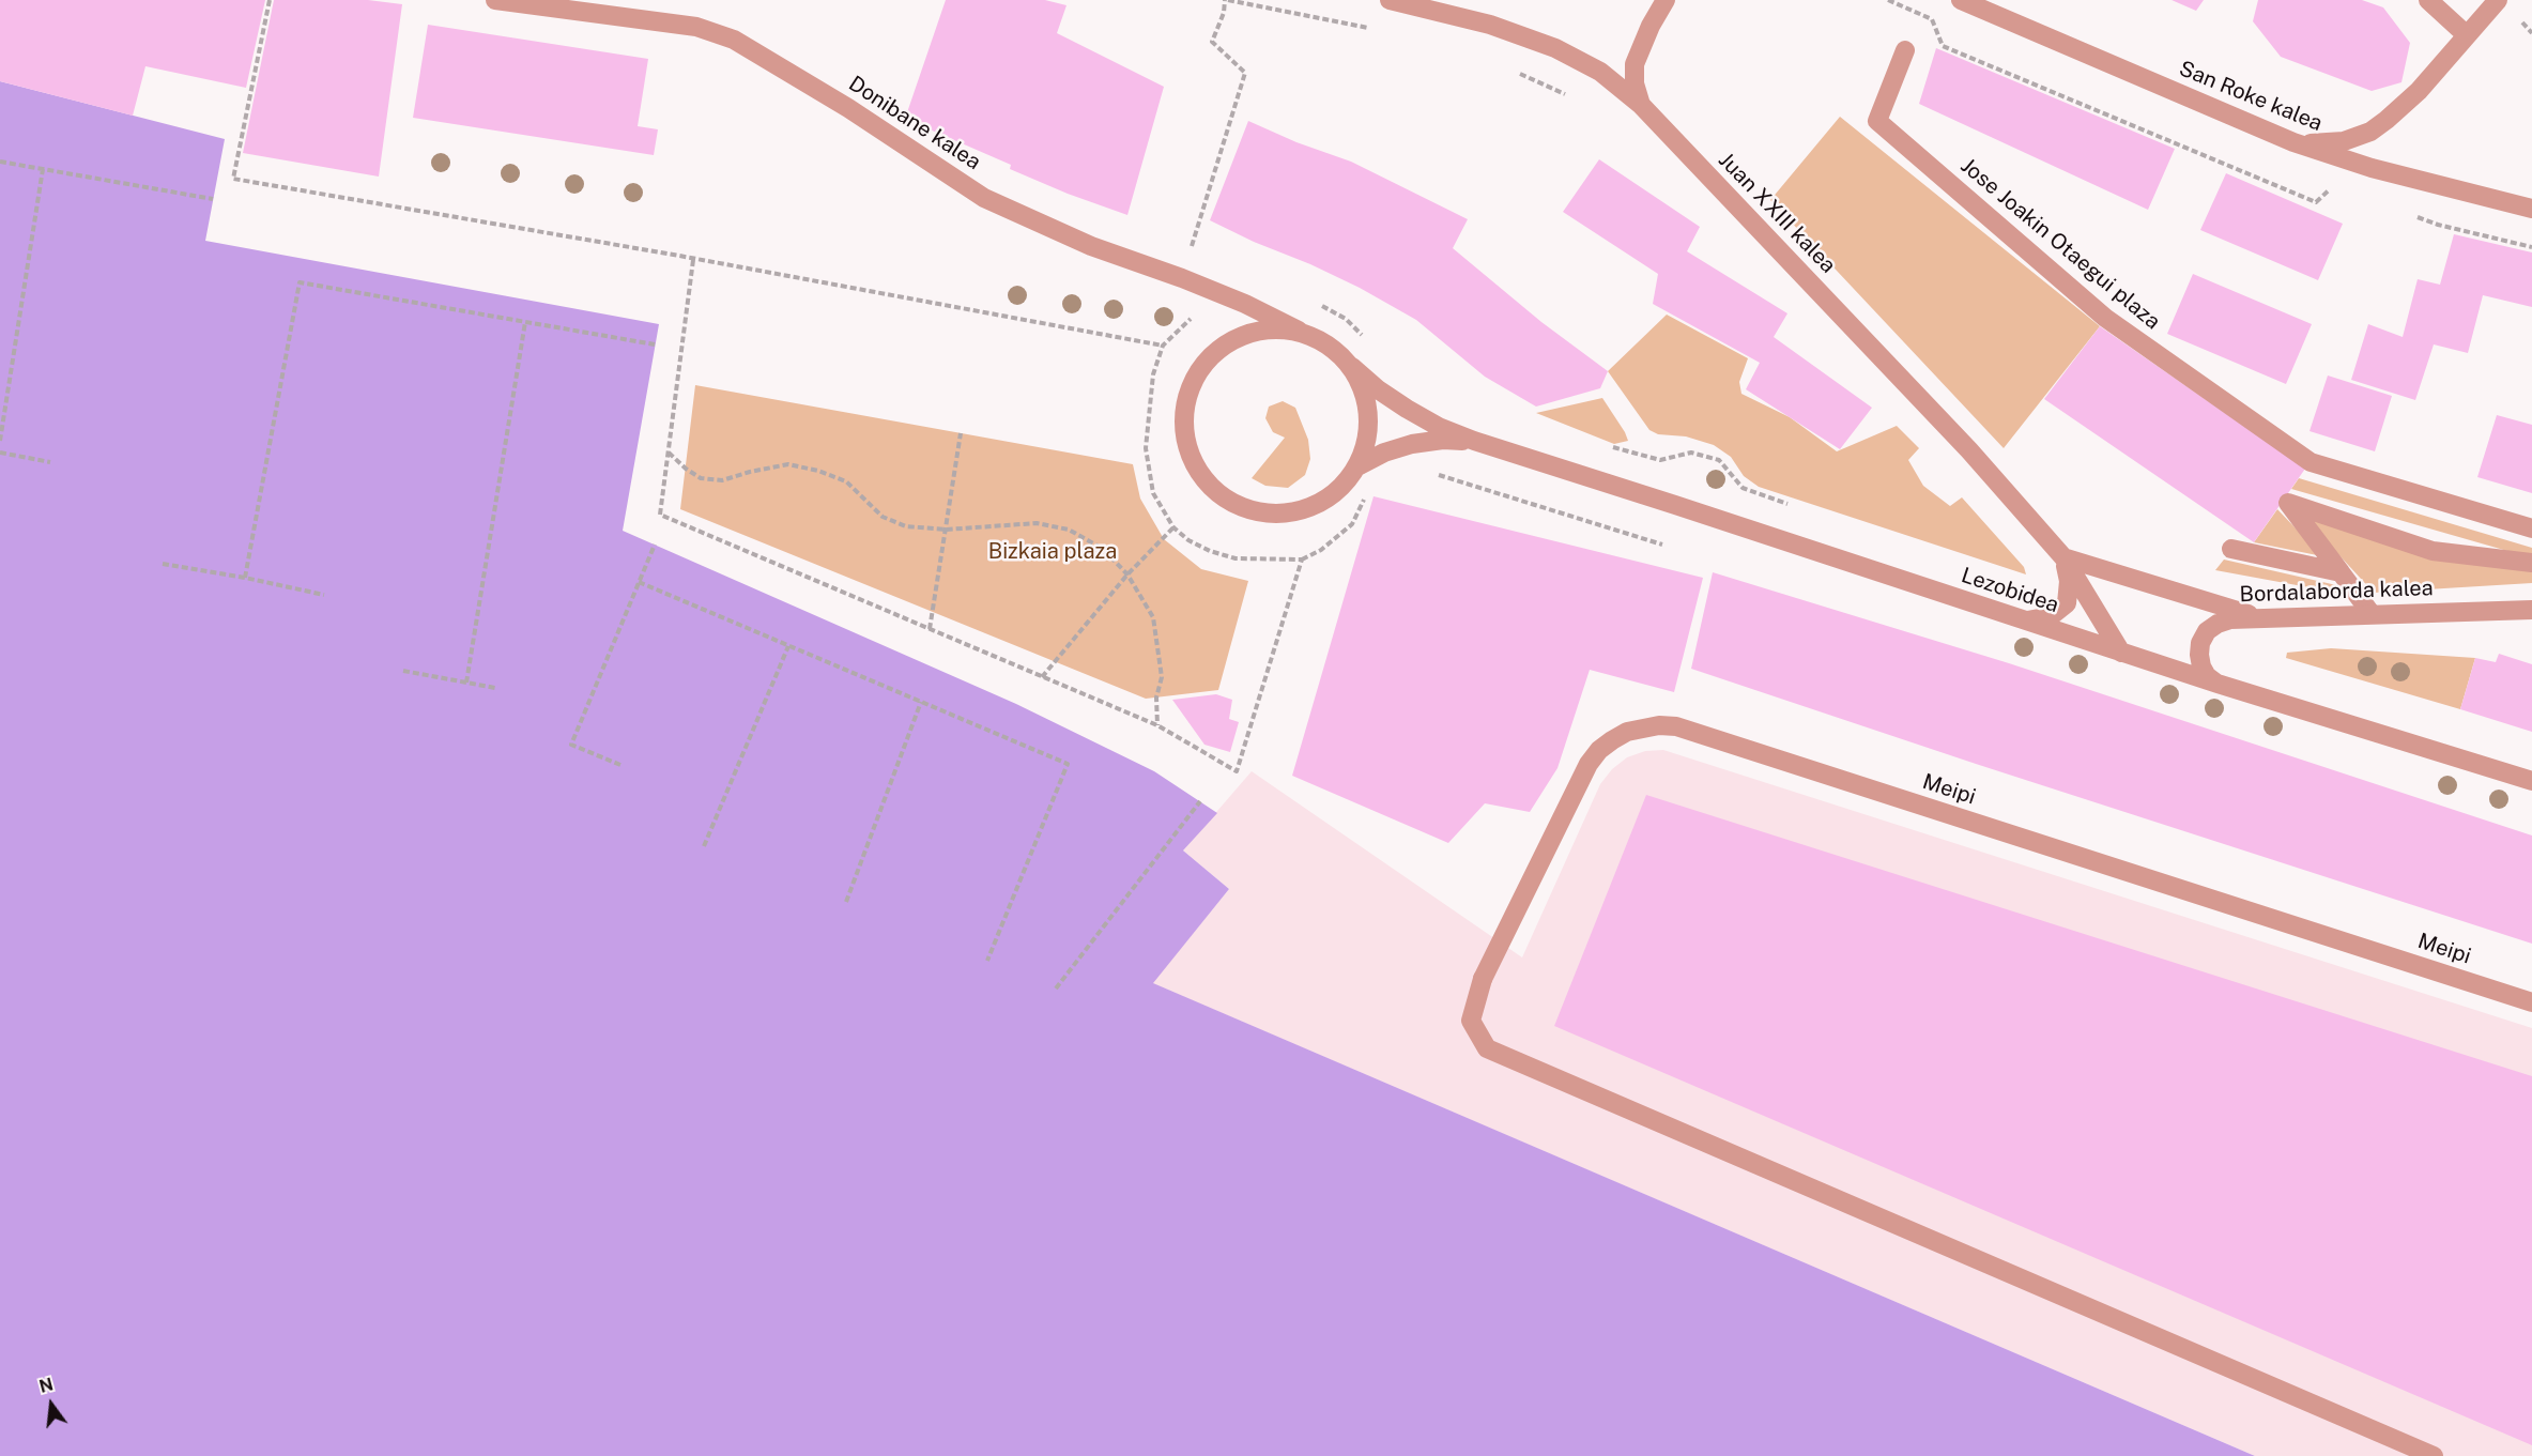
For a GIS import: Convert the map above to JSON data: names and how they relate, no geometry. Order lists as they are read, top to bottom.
{
  "streets": {
    "street": [
      "San Roke kalea",
      "Donibane kalea",
      "Juan XXIII kalea",
      "Jose Joakin Otaegui plaza",
      "Lezobidea",
      "Bordalaborda kalea",
      "Meipi"
    ]
  },
  "crossings": [
    ["Donibane kalea", "Lezobidea"],
    ["Juan XXIII kalea", "Lezobidea"],
    ["Lezobidea", "Bordalaborda kalea"]
  ],
  "parks": ["Bizkaia plaza"],
  "north": "top"
}
